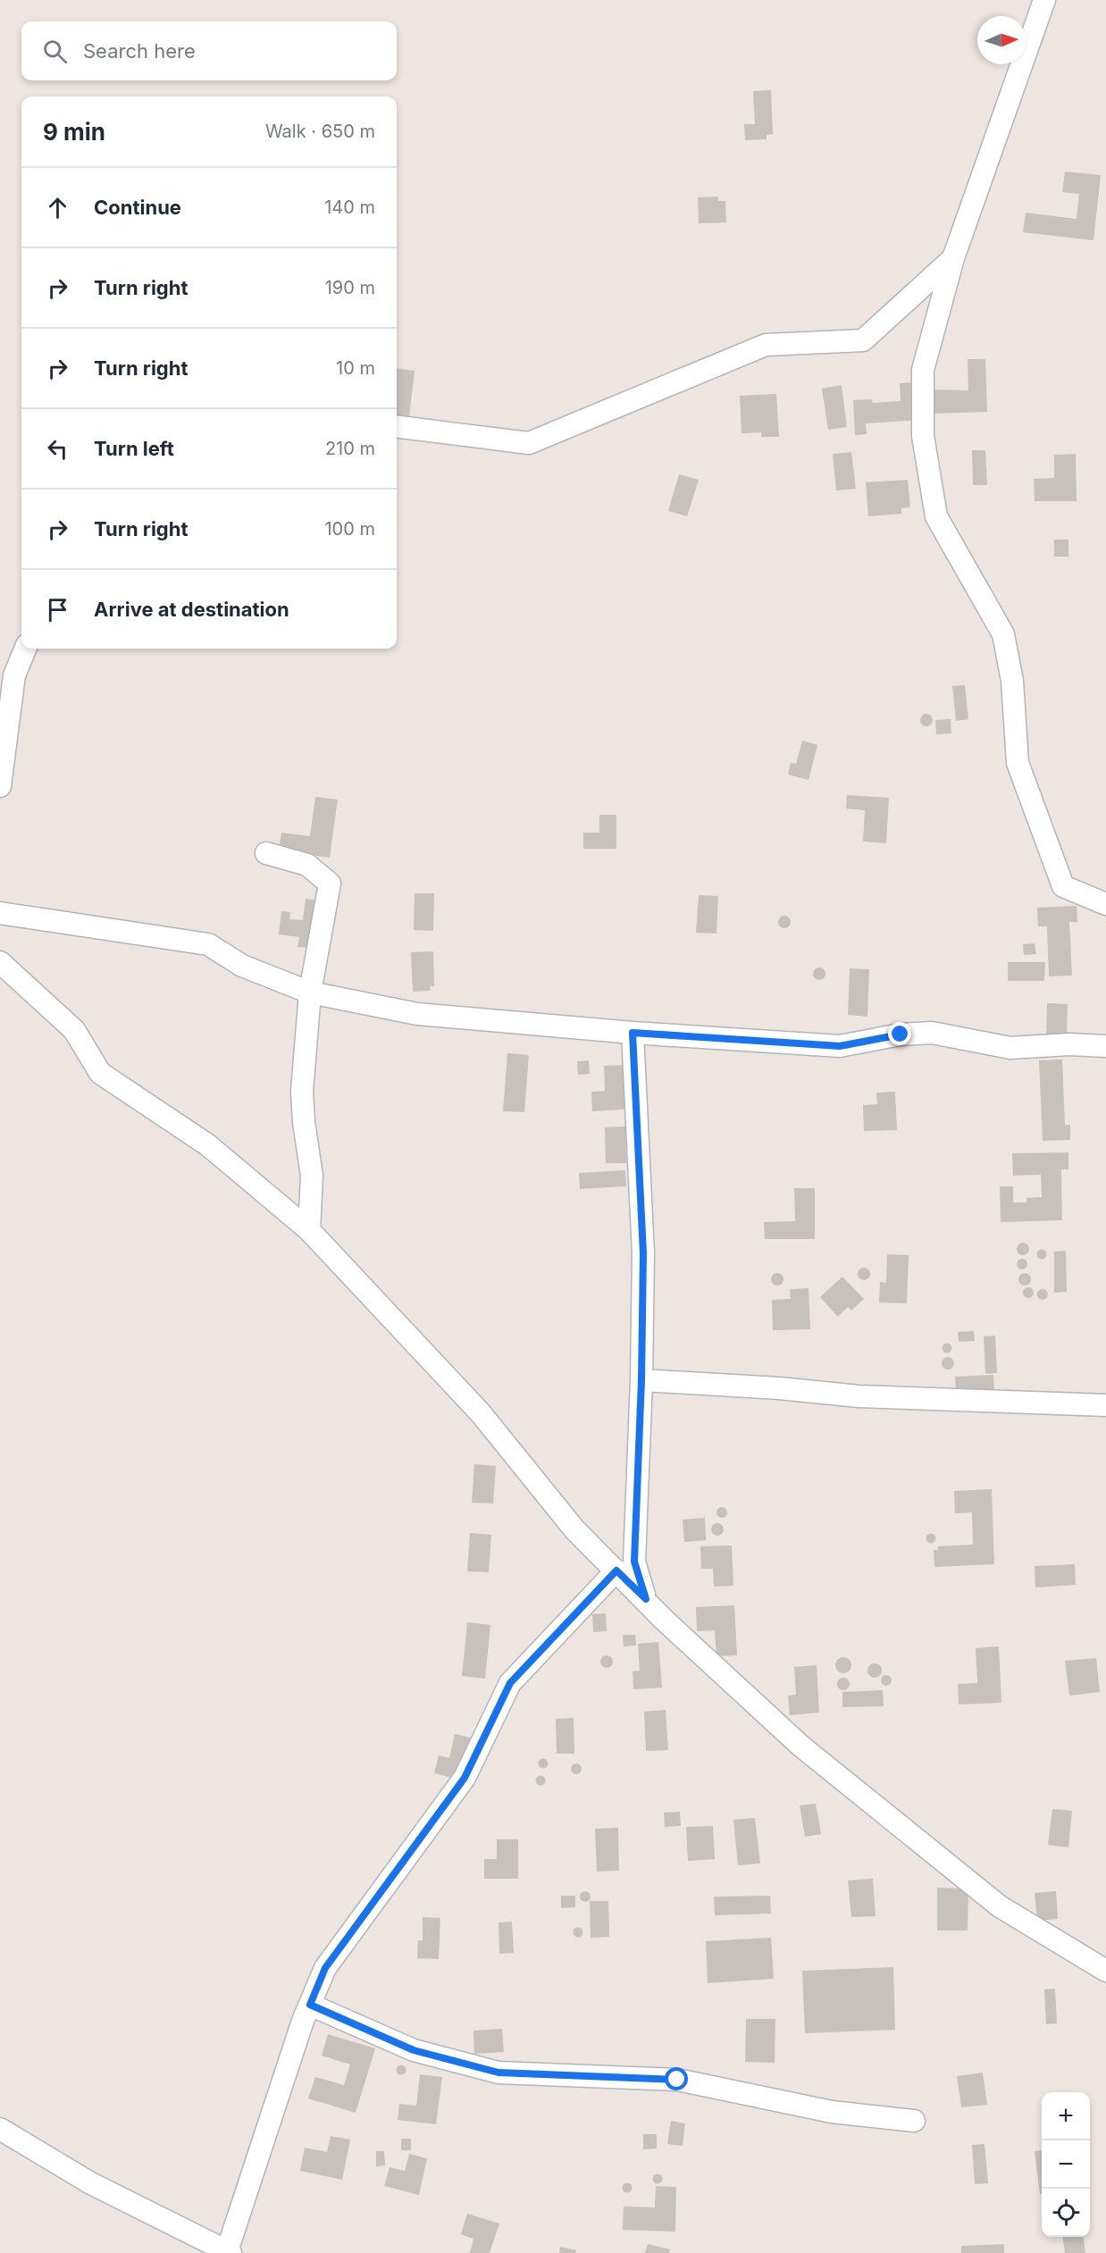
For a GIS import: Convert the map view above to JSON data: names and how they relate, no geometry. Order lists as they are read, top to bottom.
{
  "north": "right",
  "page": {
    "search": "Search here",
    "heading": ["9 min", "Walk · 650 m"],
    "list": [
      ["Continue", "140 m"],
      ["Turn right", "190 m"],
      ["Turn right", "10 m"],
      ["Turn left", "210 m"],
      ["Turn right", "100 m"],
      "Arrive at destination"
    ],
    "map_buttons": ["+", "−"]
  }
}
